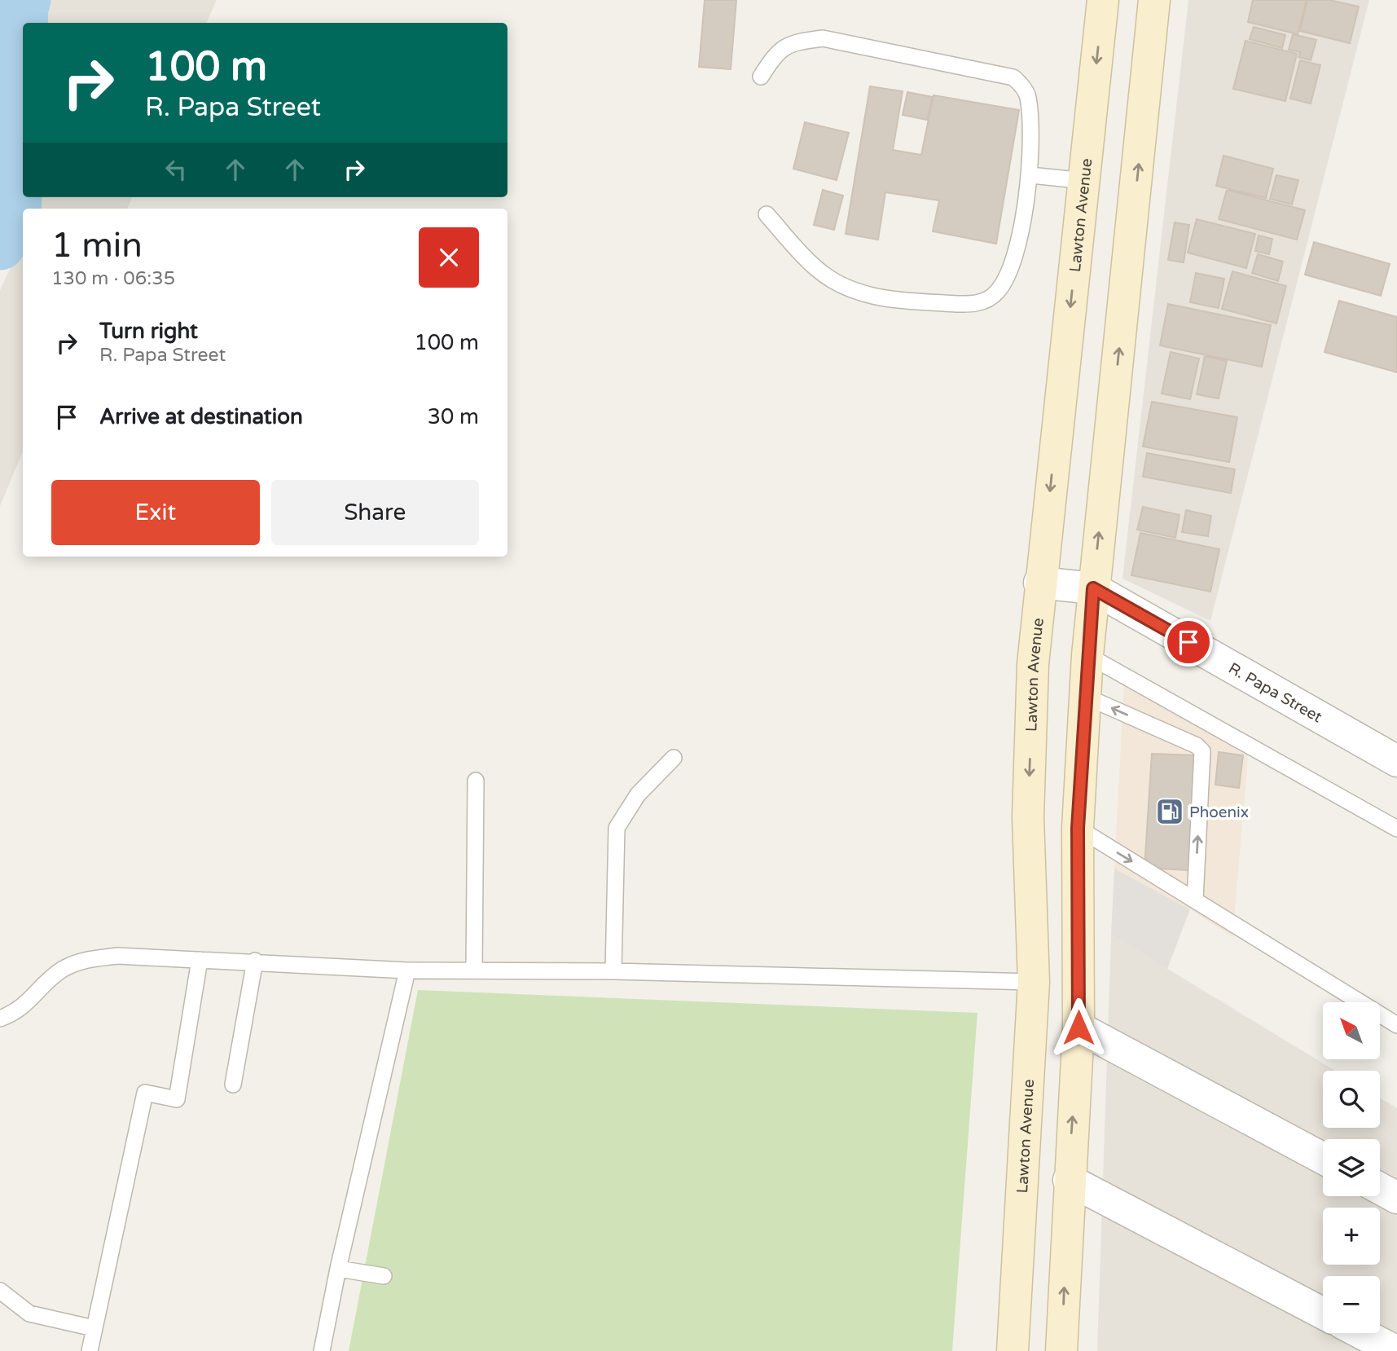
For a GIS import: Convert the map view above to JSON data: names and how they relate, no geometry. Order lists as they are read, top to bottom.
{
  "streets": {
    "main road": ["Lawton Avenue"],
    "street": ["R. Papa Street"]
  },
  "places": {
    "fuel station": ["Phoenix"]
  },
  "north": "top left",
  "page": {
    "turn": ["100 m", "R. Papa Street"],
    "heading": ["1 min", "130 m · 06:35"],
    "list": [
      {
        "name": "Turn right",
        "note": "R. Papa Street",
        "value": "100 m"
      },
      {
        "name": "Arrive at destination",
        "value": "30 m"
      }
    ],
    "buttons": ["Exit", "Share"],
    "map_buttons": ["+", "−"]
  }
}
